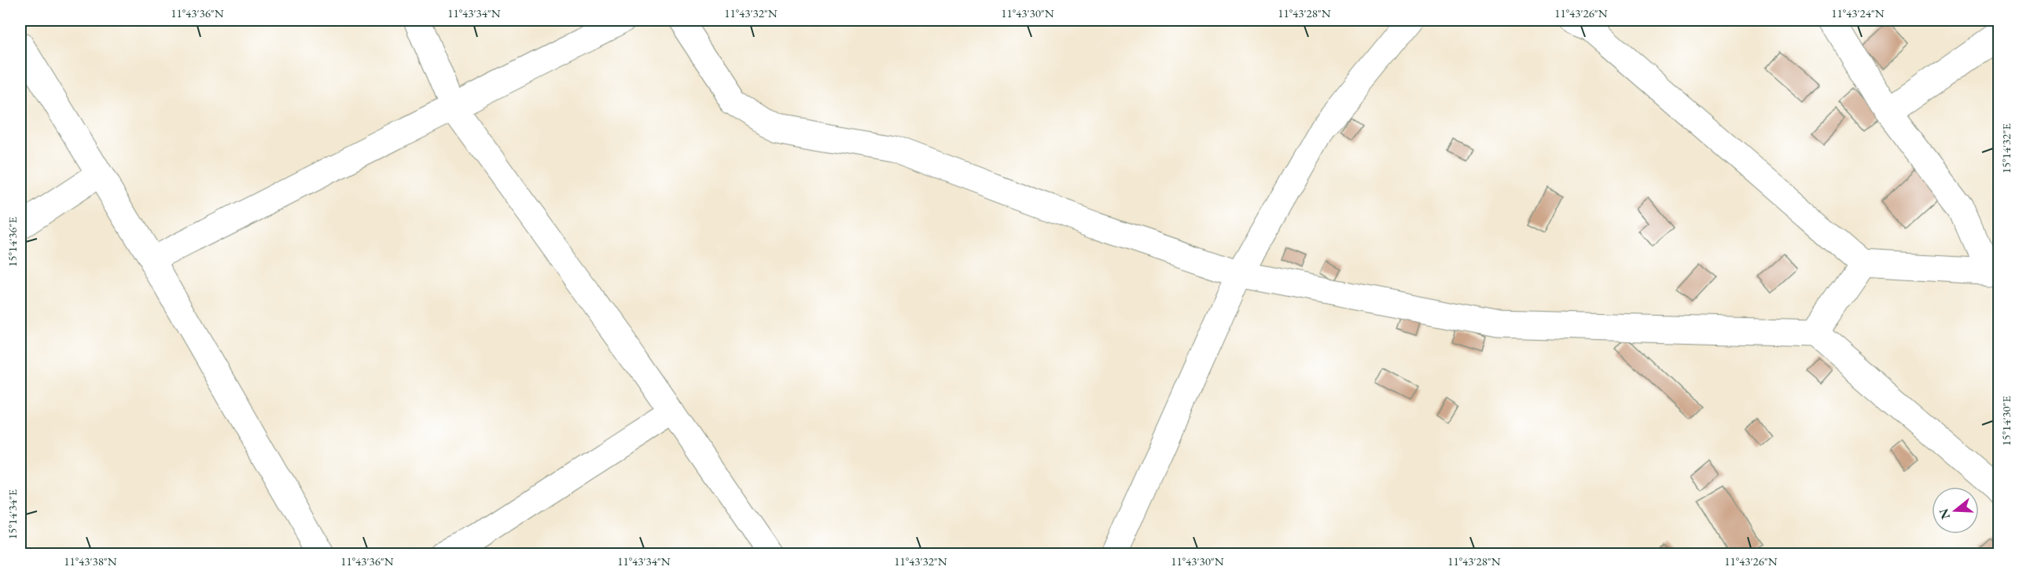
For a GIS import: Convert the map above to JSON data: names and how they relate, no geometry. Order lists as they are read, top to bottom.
{
  "north": "left",
  "coordinates": [
    "11°43'36\"N",
    "11°43'34\"N",
    "11°43'32\"N",
    "11°43'30\"N",
    "11°43'28\"N",
    "11°43'26\"N",
    "11°43'24\"N",
    "15°14'32\"E",
    "15°14'36\"E",
    "15°14'30\"E",
    "15°14'34\"E",
    "11°43'38\"N"
  ]
}
